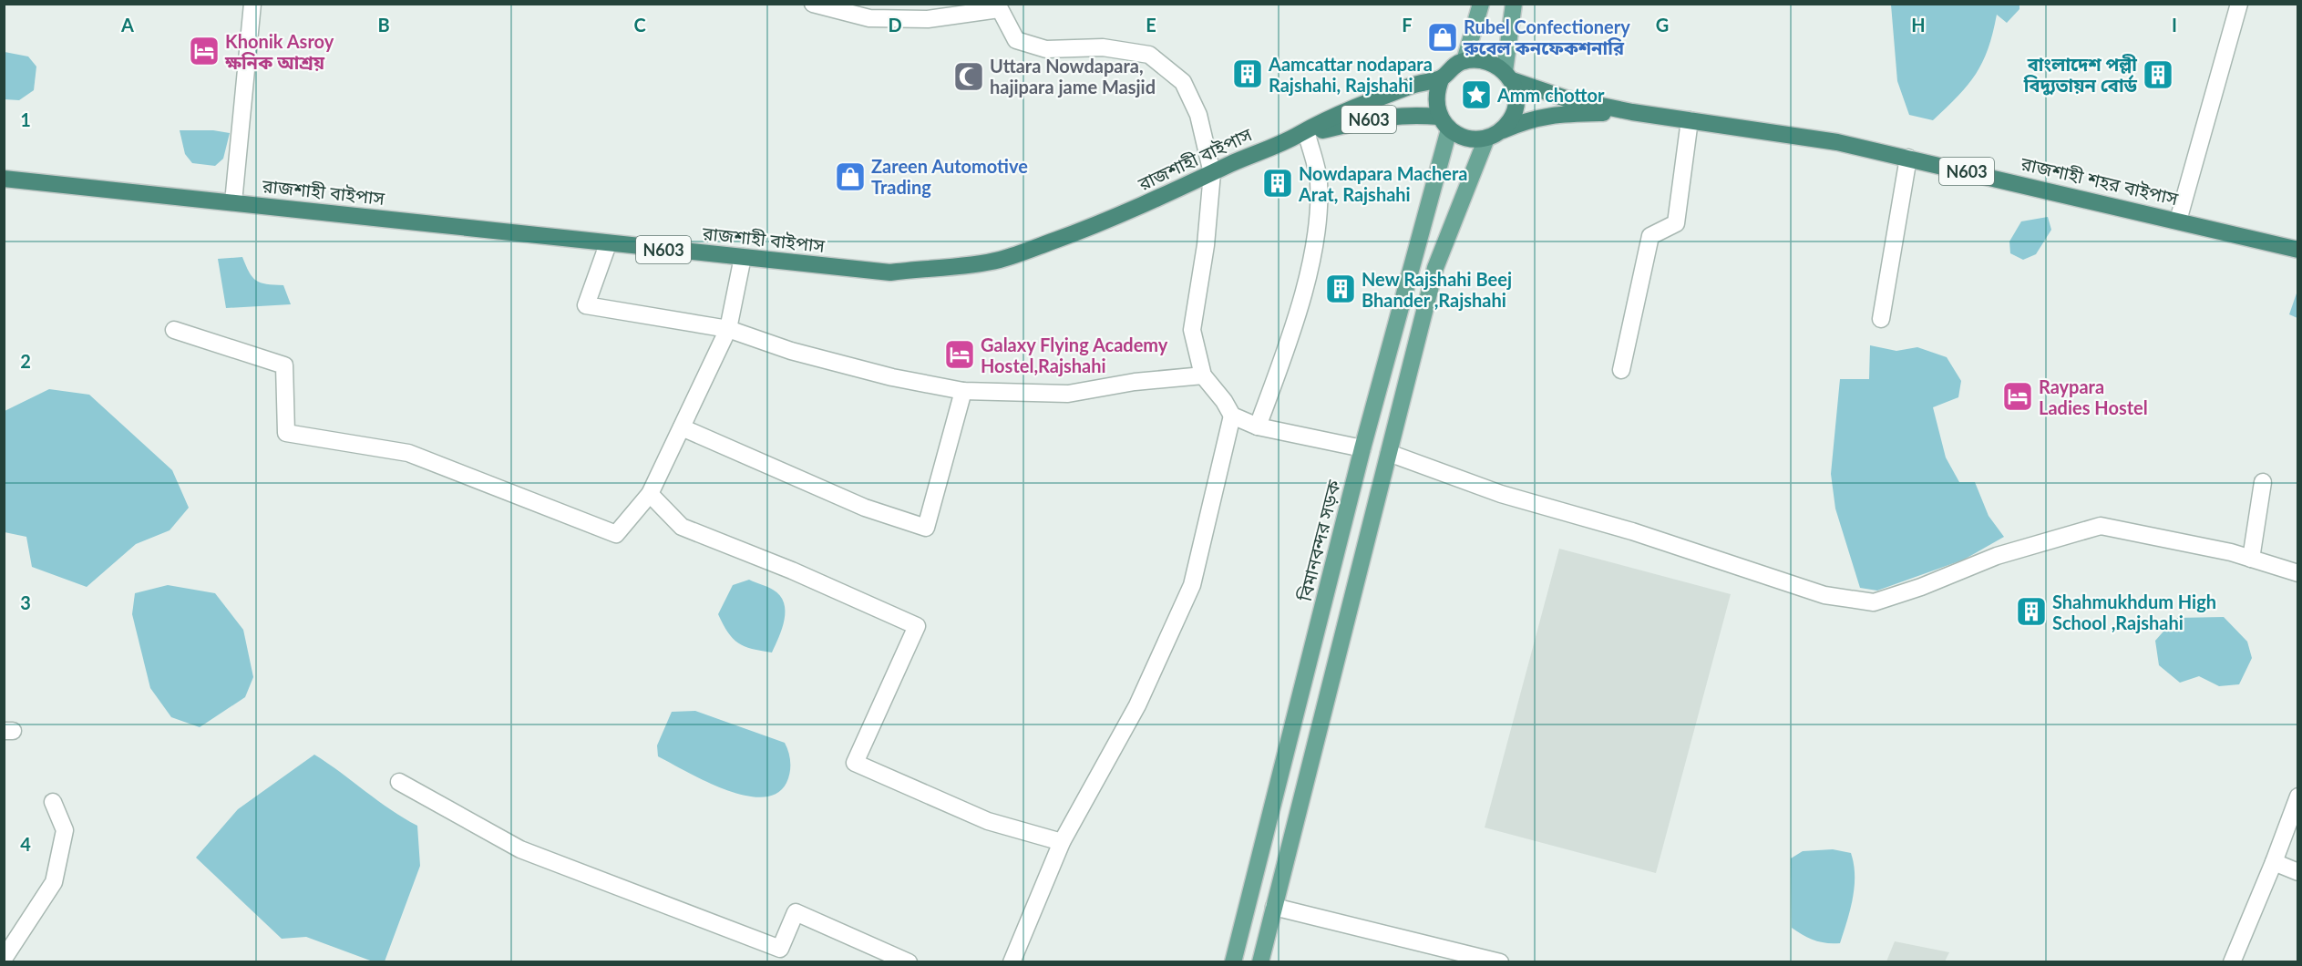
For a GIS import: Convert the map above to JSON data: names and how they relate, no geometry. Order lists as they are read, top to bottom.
{
  "streets": {
    "highway": ["N603", "রাজশাহী বাইপাস", "রাজশাহী শহর বাইপাস"],
    "main road": ["বিমানবন্দর সড়ক"]
  },
  "crossings": [
    ["N603", "রাজশাহী বাইপাস"],
    ["N603", "রাজশাহী শহর বাইপাস"],
    ["N603", "বিমানবন্দর সড়ক"]
  ],
  "places": {
    "shop": ["Rubel Confectionery রুবেল কনফেকশনারি", "Zareen Automotive Trading"],
    "hotel": ["Khonik Asroy ক্ষনিক আশ্রয়", "Galaxy Flying Academy Hostel,Rajshahi", "Raypara Ladies Hostel"],
    "building": [
      "Aamcattar nodapara Rajshahi, Rajshahi",
      "বাংলাদেশ পল্লী বিদ্যুতায়ন বোর্ড",
      "Nowdapara Machera Arat, Rajshahi",
      "New Rajshahi Beej Bhander ,Rajshahi",
      "Shahmukhdum High School ,Rajshahi"
    ],
    "mosque": ["Uttara Nowdapara, hajipara jame Masjid"],
    "place": ["Amm chottor"]
  },
  "grid": {
    "columns": [
      "A",
      "B",
      "C",
      "D",
      "E",
      "F",
      "G",
      "H",
      "I"
    ],
    "rows": [
      "1",
      "2",
      "3",
      "4"
    ]
  }
}
